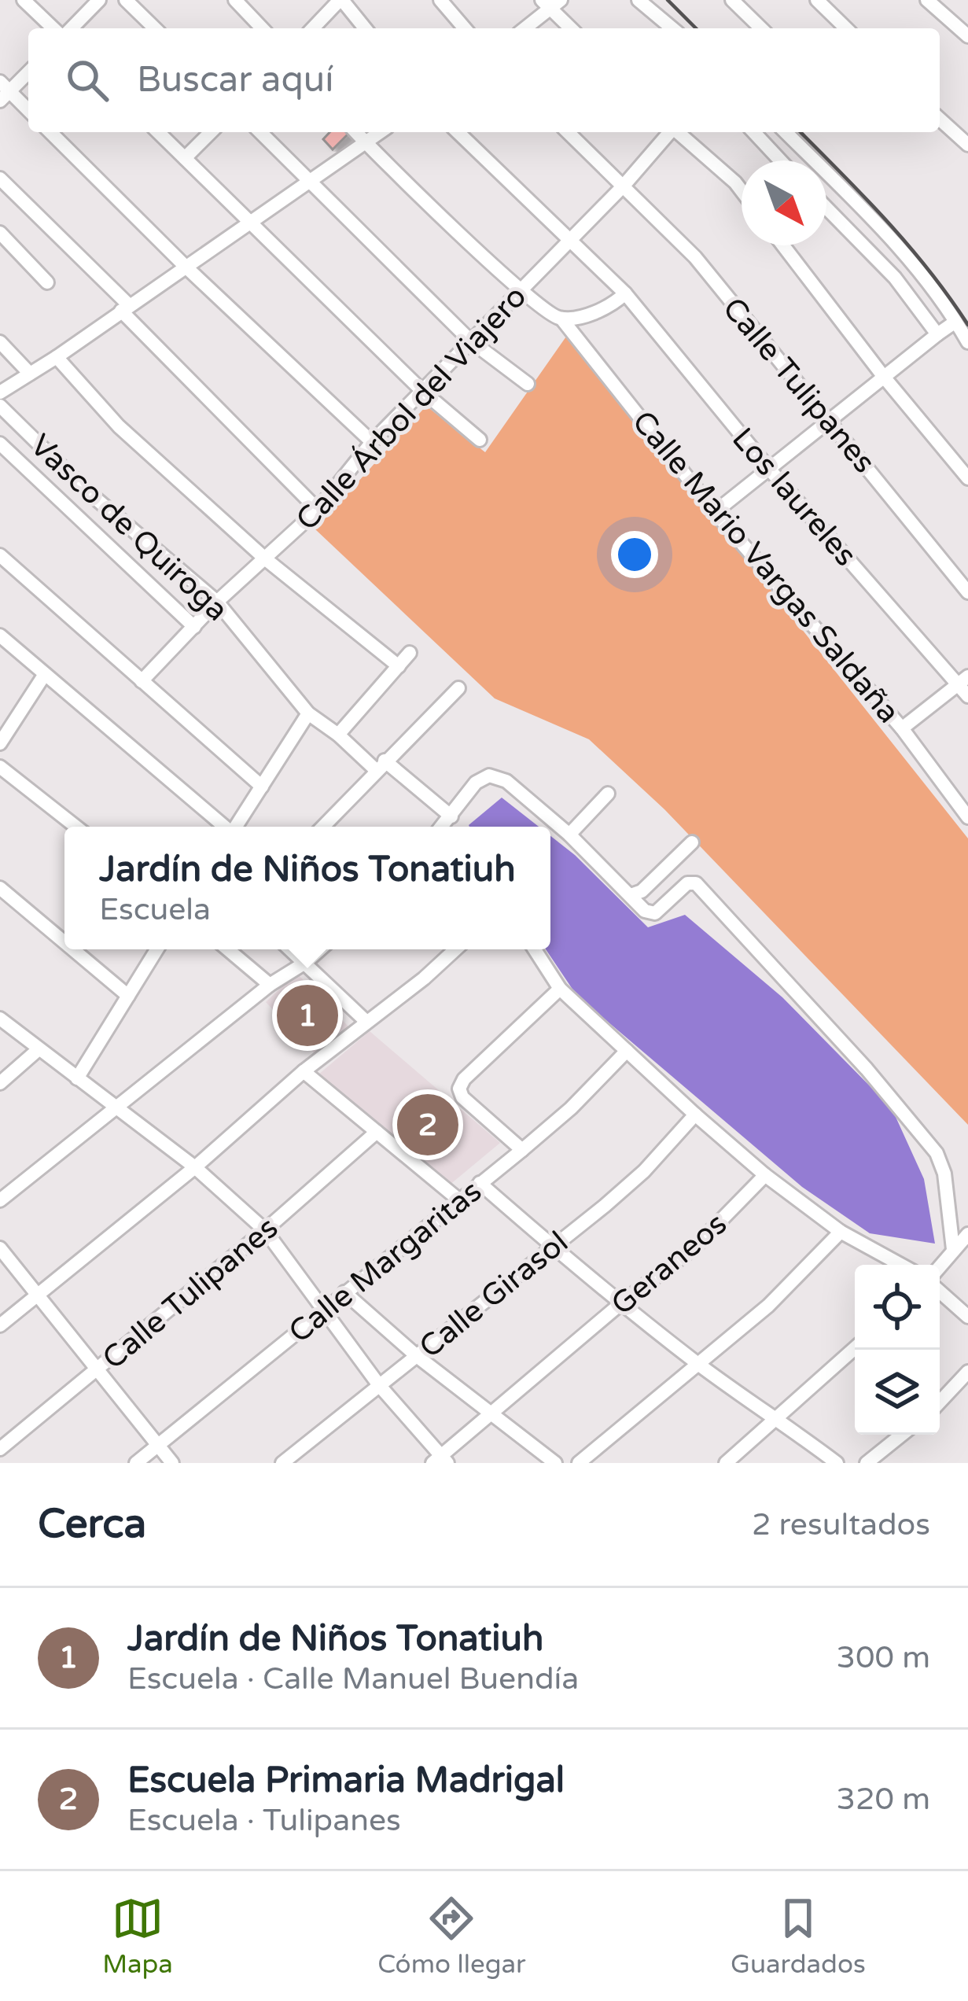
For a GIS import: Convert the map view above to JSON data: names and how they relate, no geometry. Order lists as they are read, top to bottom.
{
  "streets": {
    "street": [
      "Calle Tulipanes",
      "Calle Árbol del Viajero",
      "Los laureles",
      "Vasco de Quiroga",
      "Calle Mario Vargas Saldaña",
      "Calle Margaritas",
      "Geraneos",
      "Calle Girasol"
    ]
  },
  "crossings": [
    ["Calle Tulipanes", "Calle Árbol del Viajero"],
    ["Calle Árbol del Viajero", "Los laureles"],
    ["Calle Árbol del Viajero", "Vasco de Quiroga"],
    ["Calle Árbol del Viajero", "Calle Mario Vargas Saldaña"]
  ],
  "north": "bottom right",
  "page": {
    "search": "Buscar aquí",
    "popup": ["Jardín de Niños Tonatiuh", "Escuela"],
    "pins": ["1", "2"],
    "heading": ["Cerca", "2 resultados"],
    "list": [
      {
        "mark": "1",
        "name": "Jardín de Niños Tonatiuh",
        "note": "Escuela · Calle Manuel Buendía",
        "value": "300 m"
      },
      {
        "mark": "2",
        "name": "Escuela Primaria Madrigal",
        "note": "Escuela · Tulipanes",
        "value": "320 m"
      }
    ],
    "nav": ["Mapa", "Cómo llegar", "Guardados"]
  }
}
